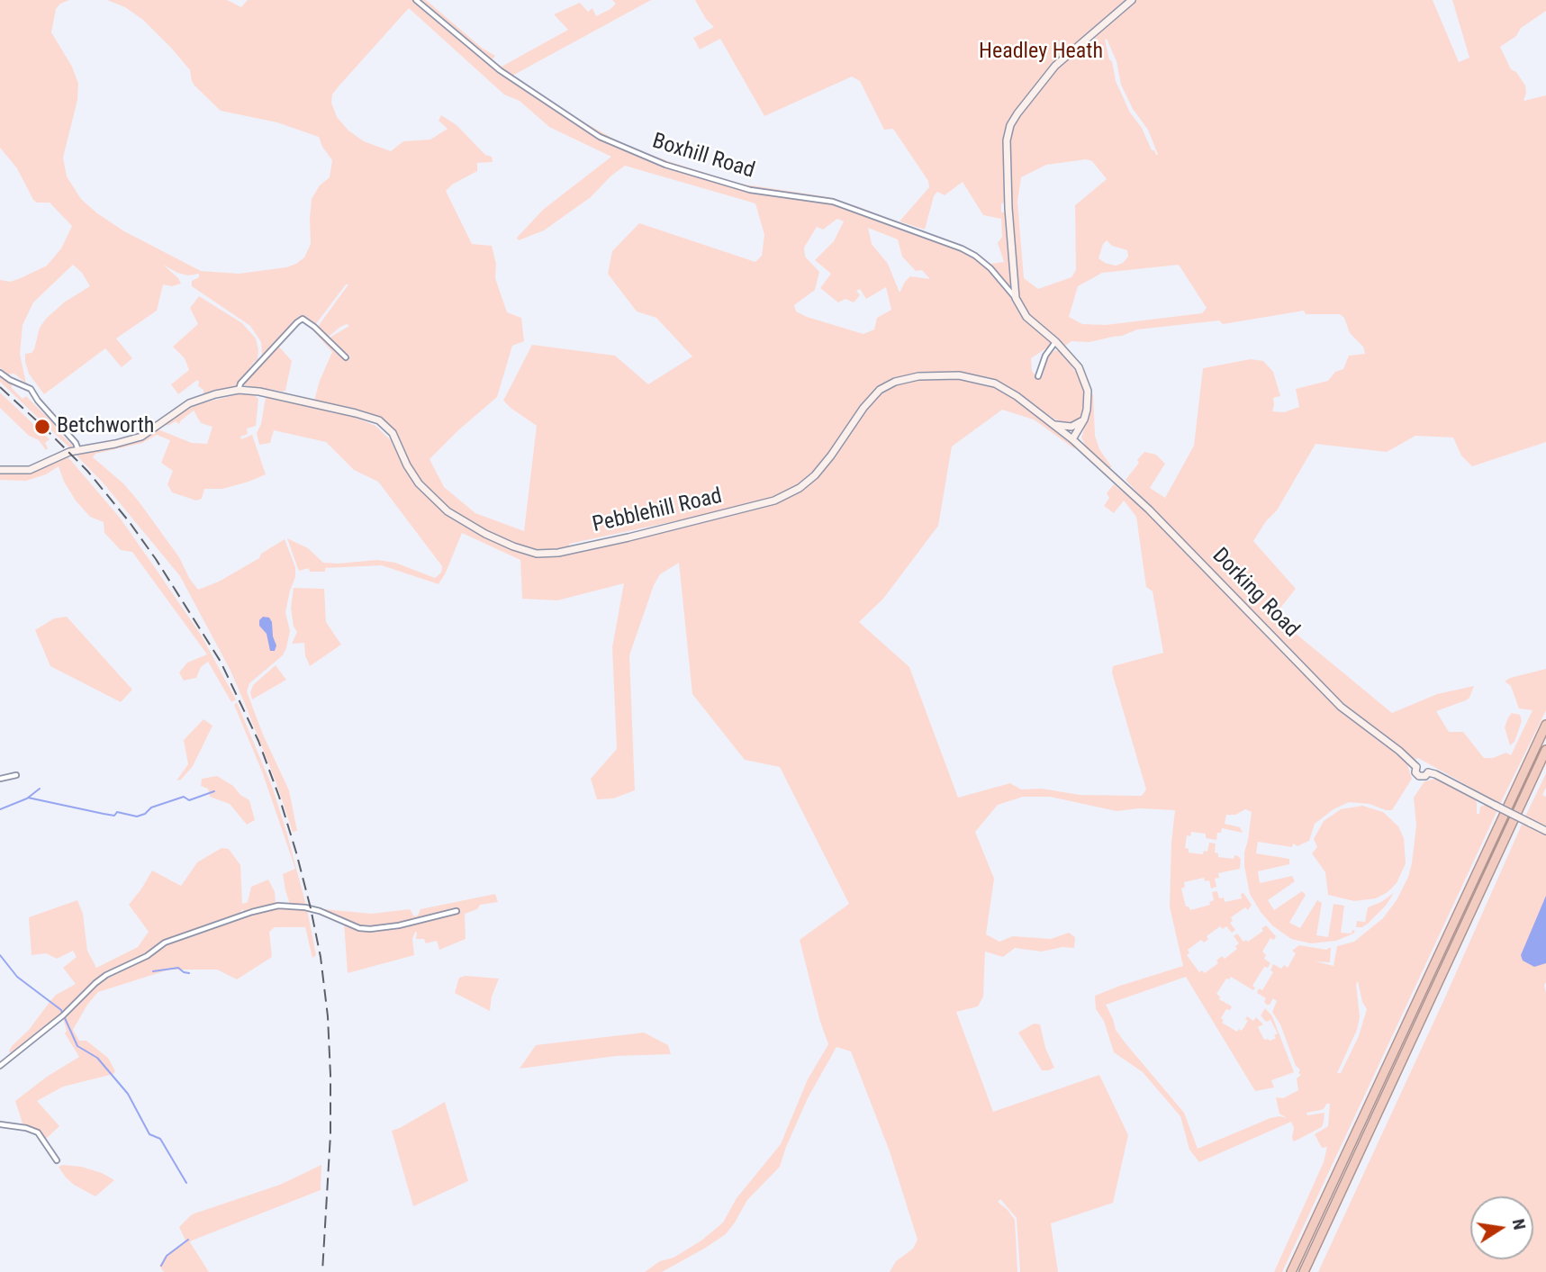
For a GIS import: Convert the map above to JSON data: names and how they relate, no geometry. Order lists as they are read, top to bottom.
{
  "streets": {
    "main road": ["Pebblehill Road", "Dorking Road"],
    "street": ["Boxhill Road"]
  },
  "crossings": [
    ["Pebblehill Road", "Dorking Road"]
  ],
  "parks": ["Headley Heath"],
  "places": ["Betchworth"],
  "north": "right"
}
